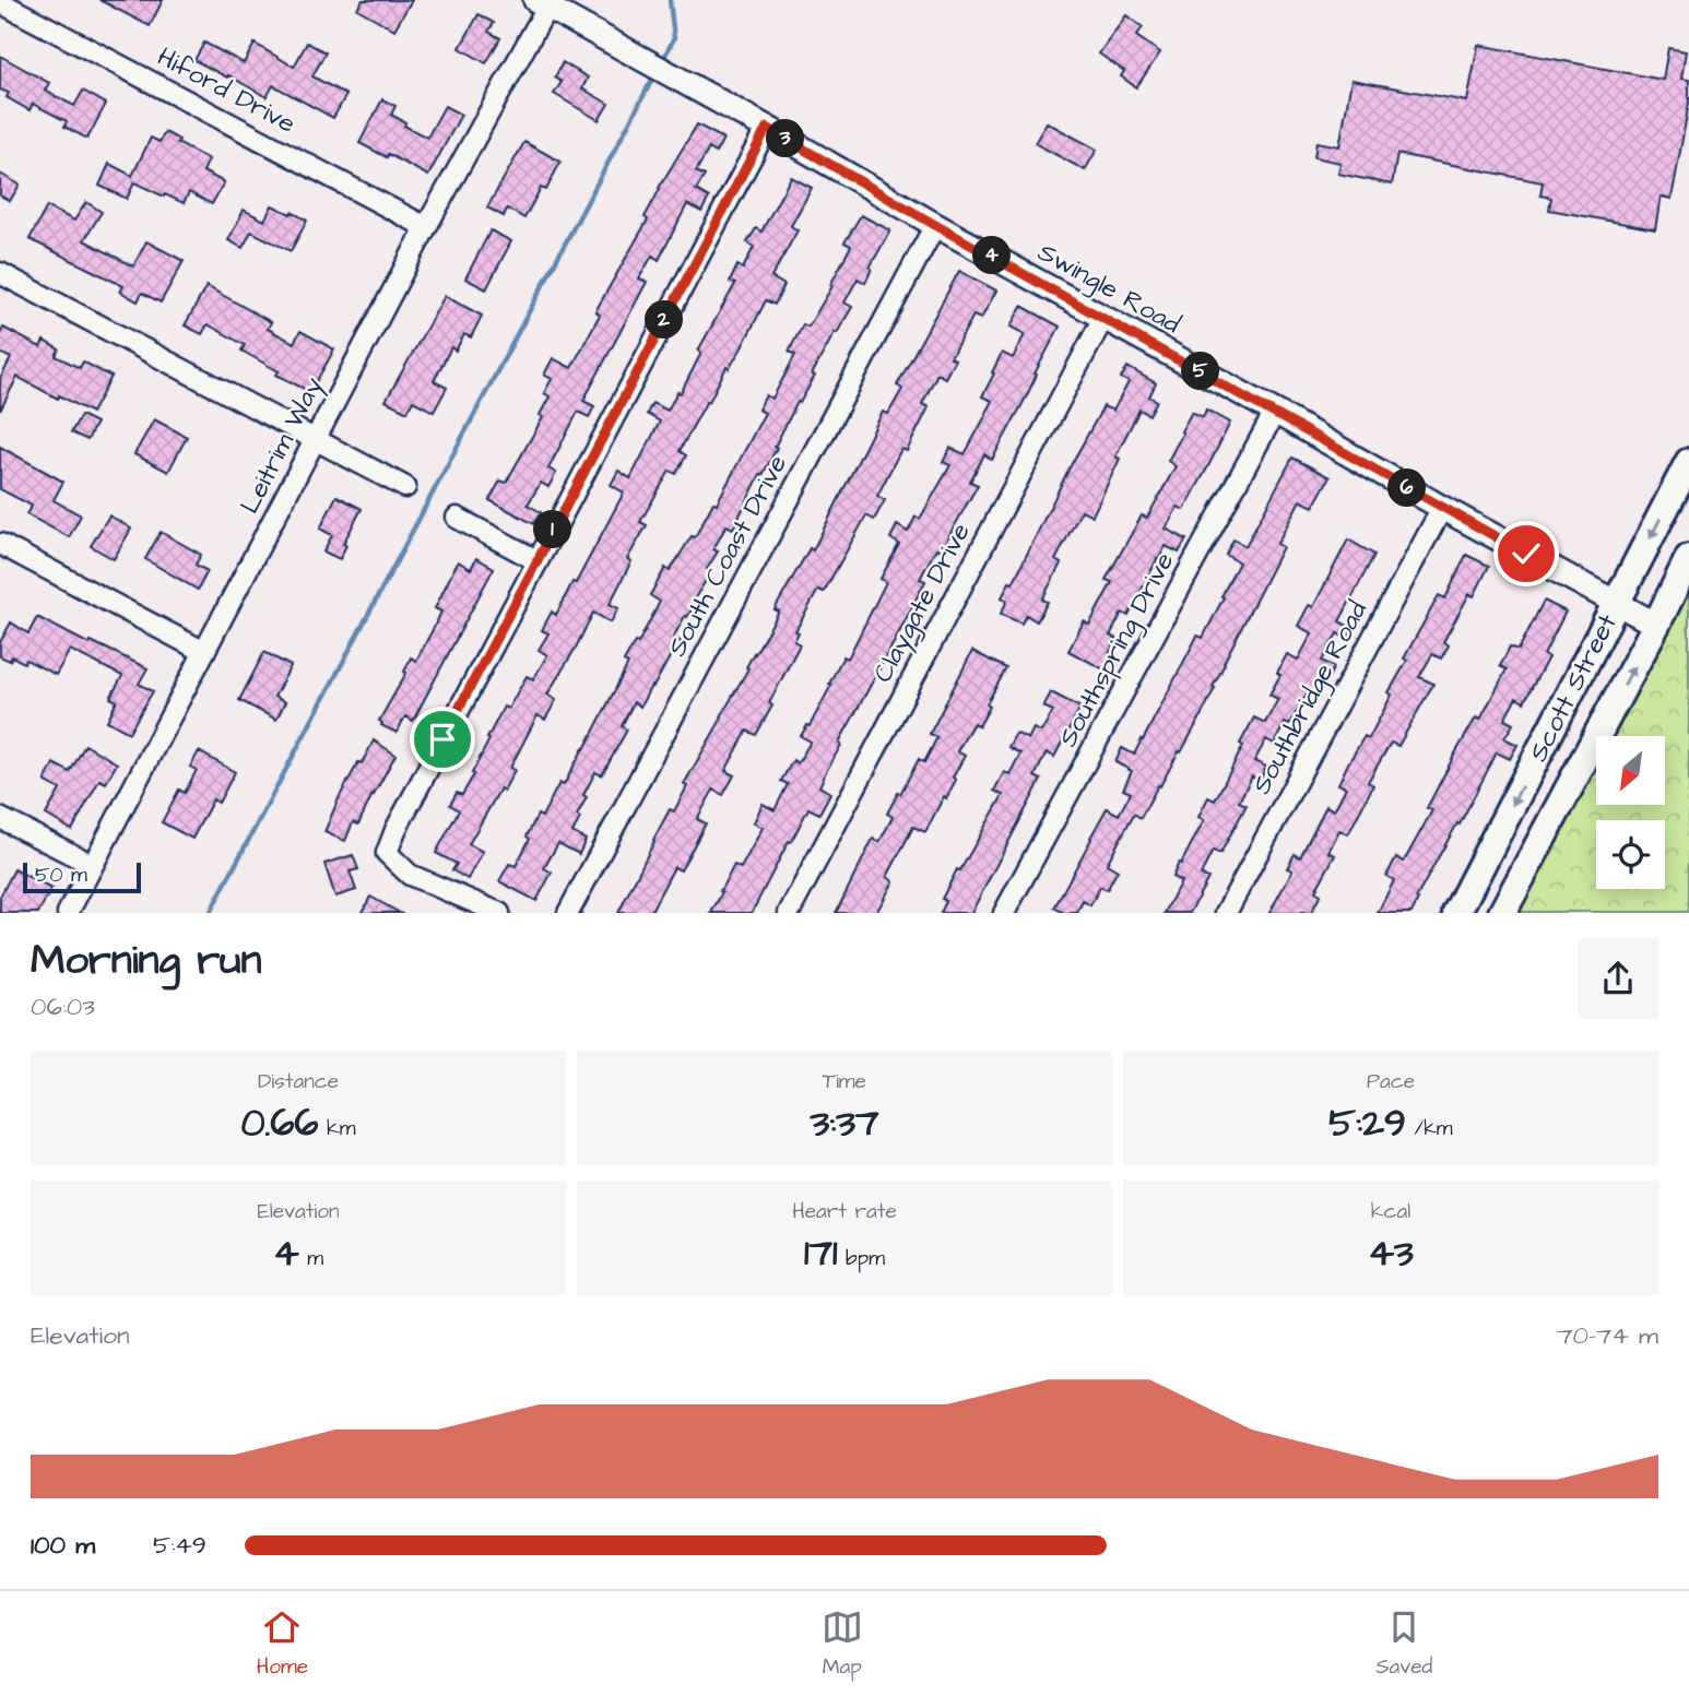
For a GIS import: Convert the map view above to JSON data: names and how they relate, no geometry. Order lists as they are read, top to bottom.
{
  "streets": {
    "main road": ["Scott Street"],
    "street": [
      "Hiford Drive",
      "Swingle Road",
      "Leitrim Way",
      "South Coast Drive",
      "Claygate Drive",
      "Southspring Drive",
      "Southbridge Road"
    ]
  },
  "crossings": [
    ["Hiford Drive", "Leitrim Way"],
    ["Swingle Road", "Leitrim Way"],
    ["Swingle Road", "South Coast Drive"],
    ["Swingle Road", "Claygate Drive"],
    ["Swingle Road", "Southspring Drive"],
    ["Swingle Road", "Scott Street"],
    ["Swingle Road", "Southbridge Road"]
  ],
  "scale_bar": "50 m",
  "north": "bottom left",
  "page": {
    "pins": [
      "3",
      "4",
      "2",
      "5",
      "6",
      "1"
    ],
    "scale": "50 m",
    "heading": ["Morning run", "06:03"],
    "stats": [
      ["Distance", "0.66 km"],
      ["Time", "3:37"],
      ["Pace", "5:29 /km"],
      ["Elevation", "4 m"],
      ["Heart rate", "171 bpm"],
      ["kcal", "43"]
    ],
    "chart": ["Elevation", "70–74 m"],
    "list": [
      {
        "name": "100 m",
        "note": "5:49"
      }
    ],
    "tabs": ["Home", "Map", "Saved"]
  }
}
